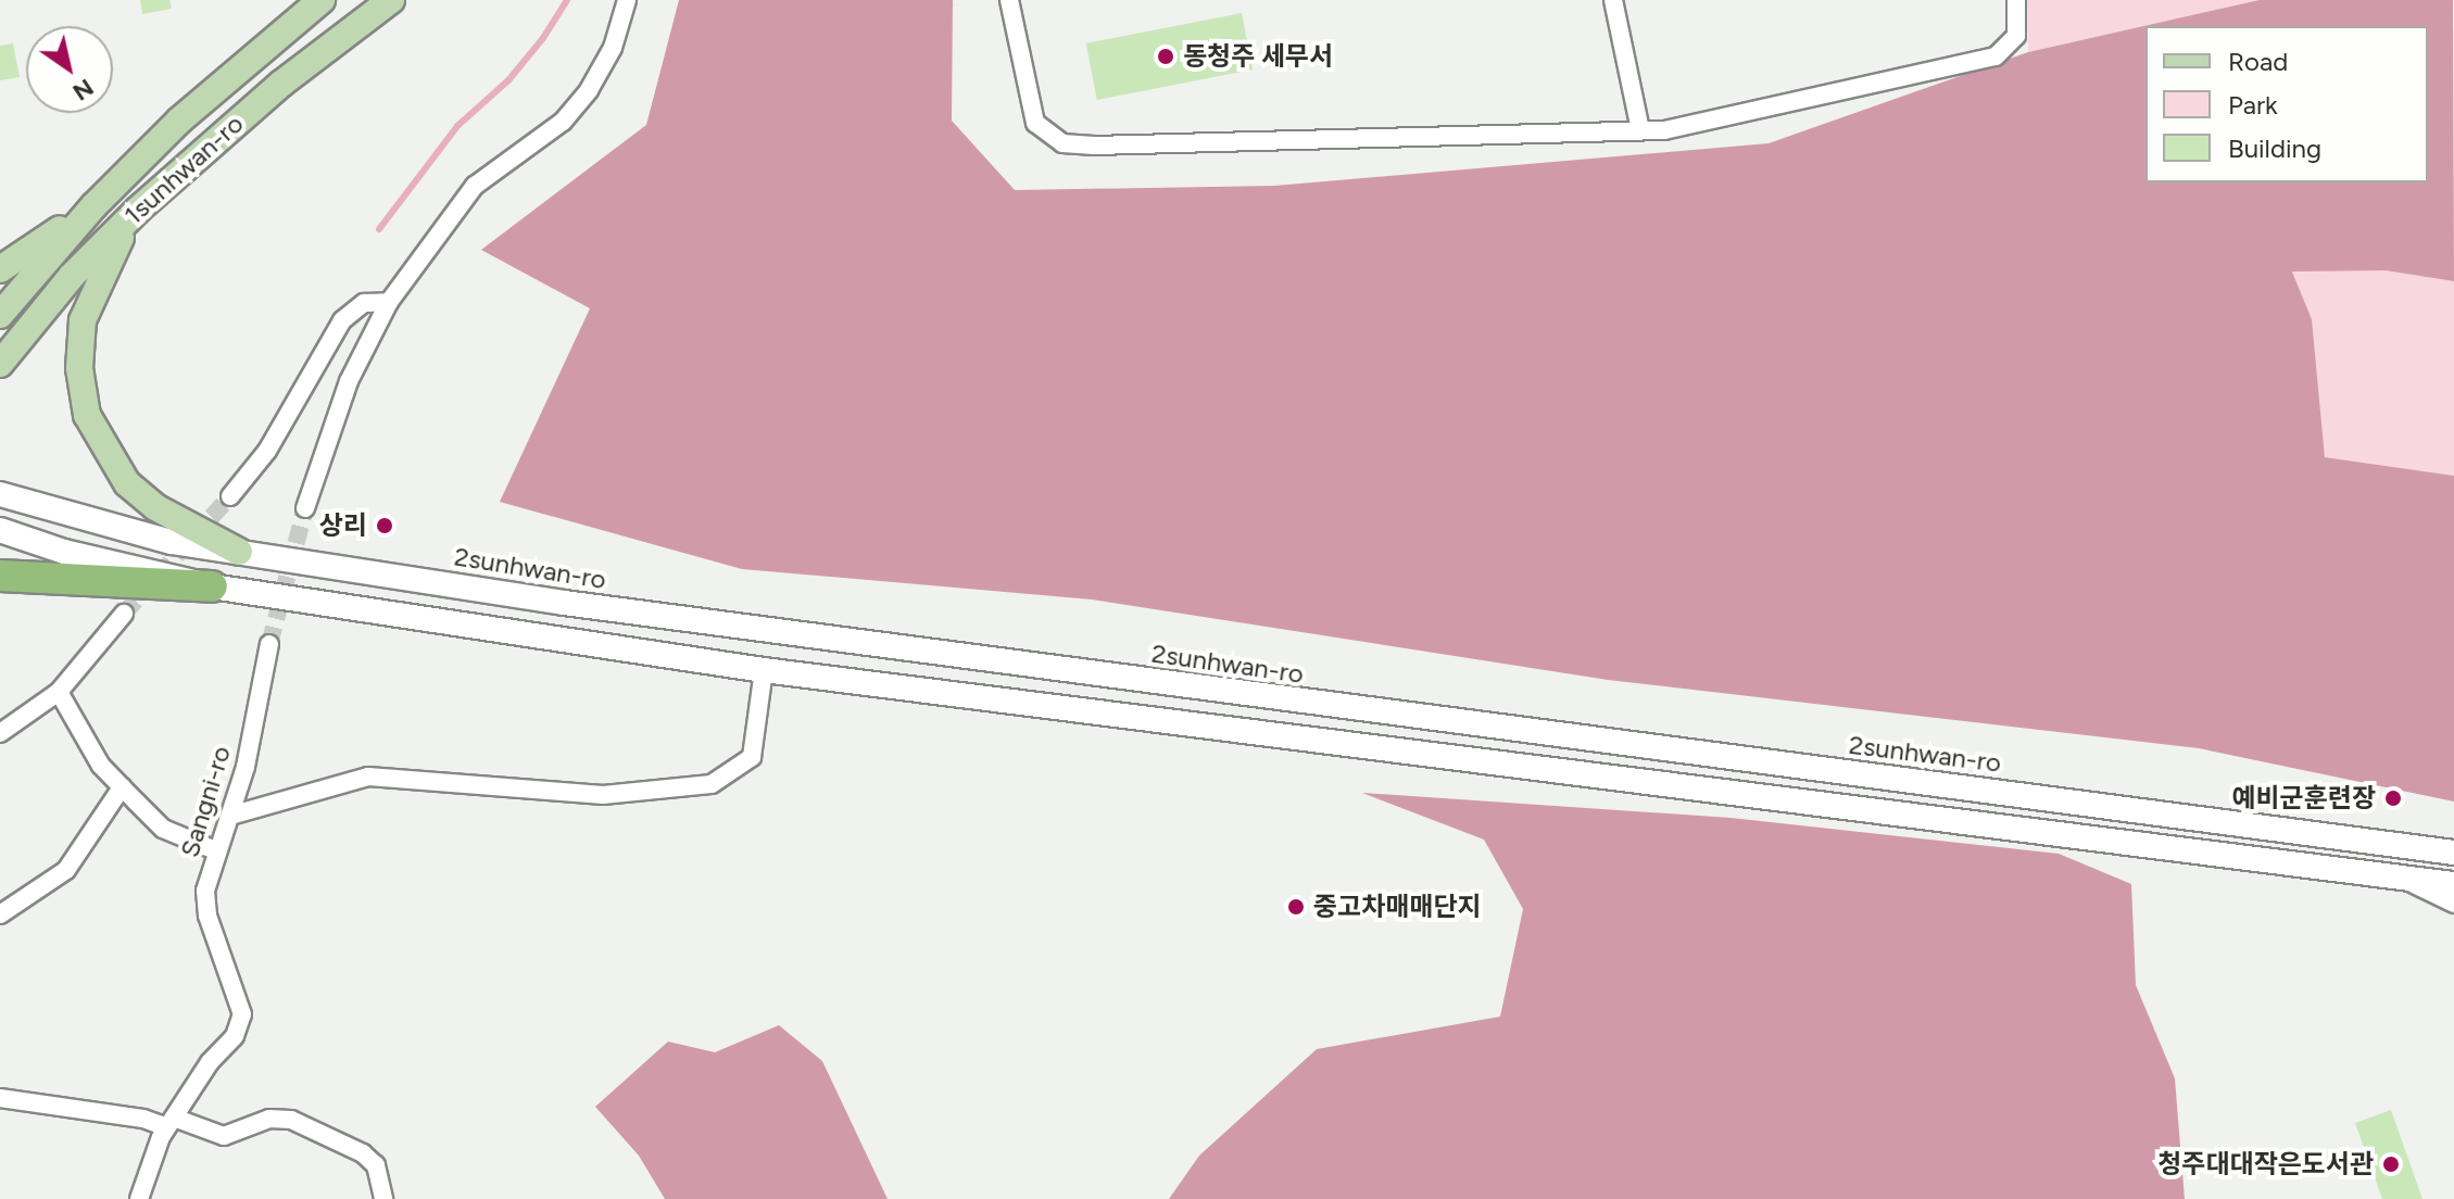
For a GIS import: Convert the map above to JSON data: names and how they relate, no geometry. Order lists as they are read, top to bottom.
{
  "streets": {
    "main road": ["1sunhwan-ro"],
    "street": ["2sunhwan-ro", "Sangni-ro"]
  },
  "places": [
    "동청주 세무서",
    "상리",
    "예비군훈련장",
    "중고차매매단지",
    "청주대대작은도서관"
  ],
  "legend": ["Road", "Park", "Building"],
  "north": "bottom right"
}
